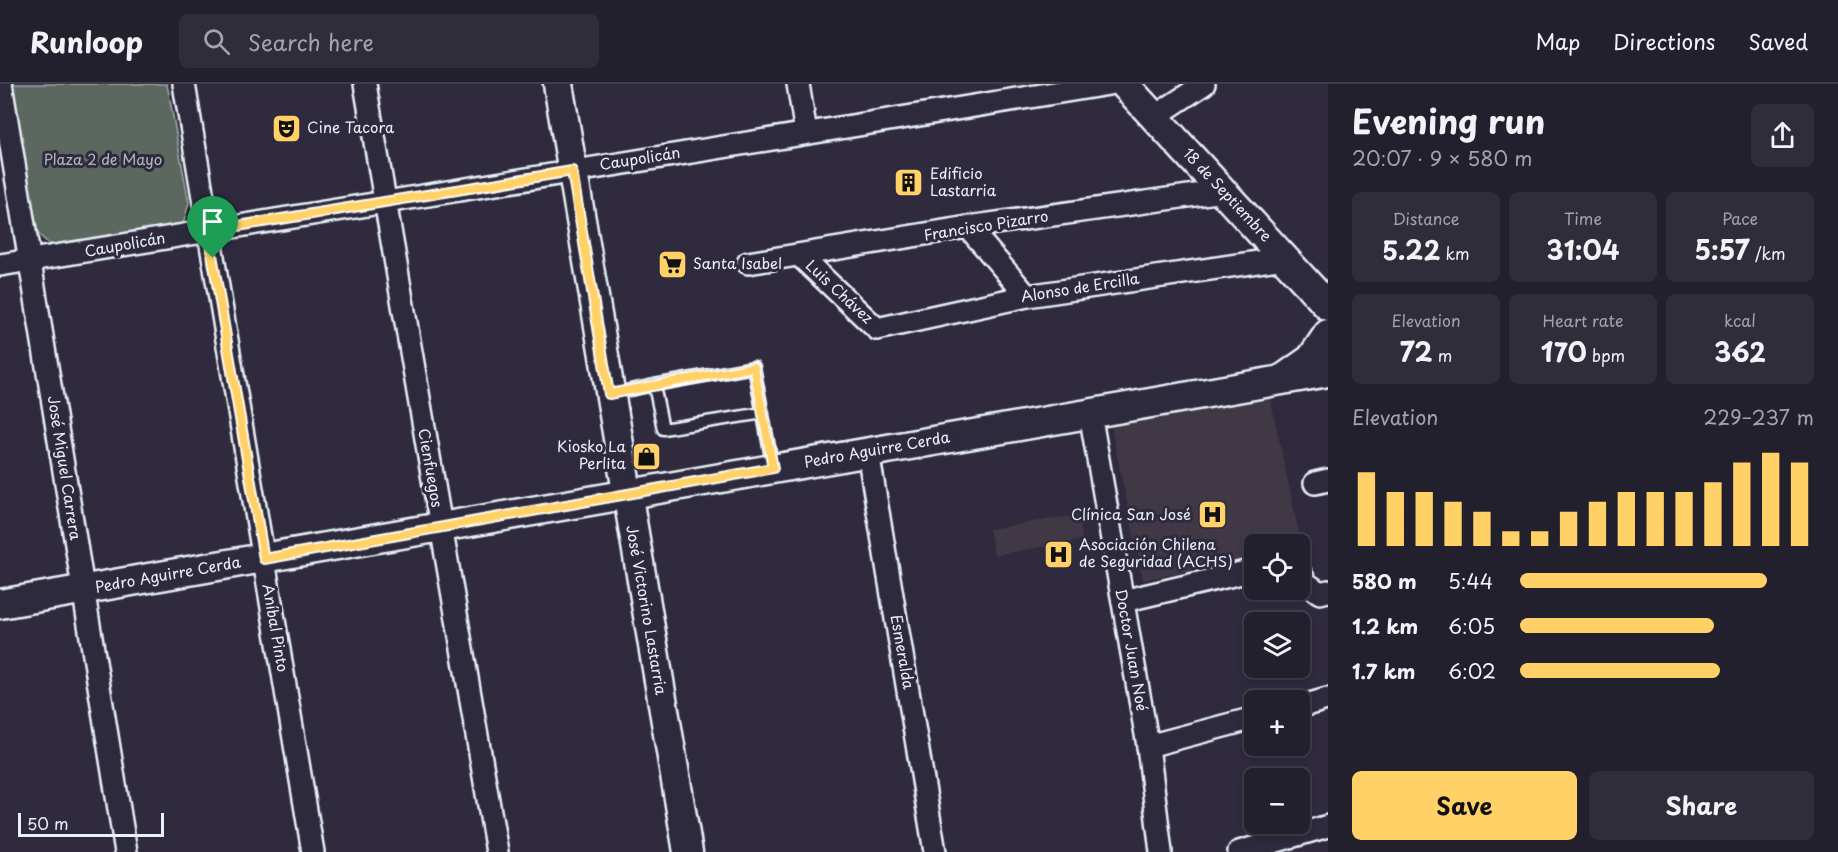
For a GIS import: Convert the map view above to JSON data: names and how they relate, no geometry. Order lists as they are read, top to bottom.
{
  "streets": {
    "main road": ["18 de Septiembre", "Pedro Aguirre Cerda", "José Victorino Lastarria"],
    "street": [
      "Caupolicán",
      "Francisco Pizarro",
      "Alonso de Ercilla",
      "Luis Chávez",
      "José Miguel Carrera",
      "Cienfuegos",
      "Aníbal Pinto",
      "Doctor Juan Noé",
      "Esmeralda"
    ]
  },
  "crossings": [
    ["Caupolicán", "José Miguel Carrera"],
    ["Caupolicán", "Cienfuegos"],
    ["Caupolicán", "José Victorino Lastarria"],
    ["Caupolicán", "Aníbal Pinto"],
    ["18 de Septiembre", "Francisco Pizarro"],
    ["18 de Septiembre", "Alonso de Ercilla"],
    ["Francisco Pizarro", "Luis Chávez"],
    ["Alonso de Ercilla", "Luis Chávez"],
    ["Pedro Aguirre Cerda", "José Miguel Carrera"],
    ["Pedro Aguirre Cerda", "Cienfuegos"],
    ["Pedro Aguirre Cerda", "José Victorino Lastarria"],
    ["Pedro Aguirre Cerda", "Aníbal Pinto"],
    ["Pedro Aguirre Cerda", "Doctor Juan Noé"],
    ["Pedro Aguirre Cerda", "Esmeralda"]
  ],
  "parks": ["Plaza 2 de Mayo"],
  "places": {
    "theatre": ["Cine Tacora"],
    "building": ["Edificio Lastarria"],
    "supermarket": ["Santa Isabel"],
    "shop": ["Kiosko La Perlita"],
    "hospital": ["Clínica San José", "Asociación Chilena de Seguridad (ACHS)"]
  },
  "scale_bar": "50 m",
  "page": {
    "header": "Runloop",
    "search": "Search here",
    "nav": ["Map", "Directions", "Saved"],
    "heading": ["Evening run", "20:07 · 9 × 580 m"],
    "stats": [
      ["Distance", "5.22 km"],
      ["Time", "31:04"],
      ["Pace", "5:57 /km"],
      ["Elevation", "72 m"],
      ["Heart rate", "170 bpm"],
      ["kcal", "362"]
    ],
    "chart": ["Elevation", "229–237 m"],
    "map_buttons": ["+", "−"],
    "list": [
      {
        "name": "580 m",
        "note": "5:44"
      },
      {
        "name": "1.2 km",
        "note": "6:05"
      },
      {
        "name": "1.7 km",
        "note": "6:02"
      }
    ],
    "buttons": ["Save", "Share"],
    "scale": "50 m"
  }
}
